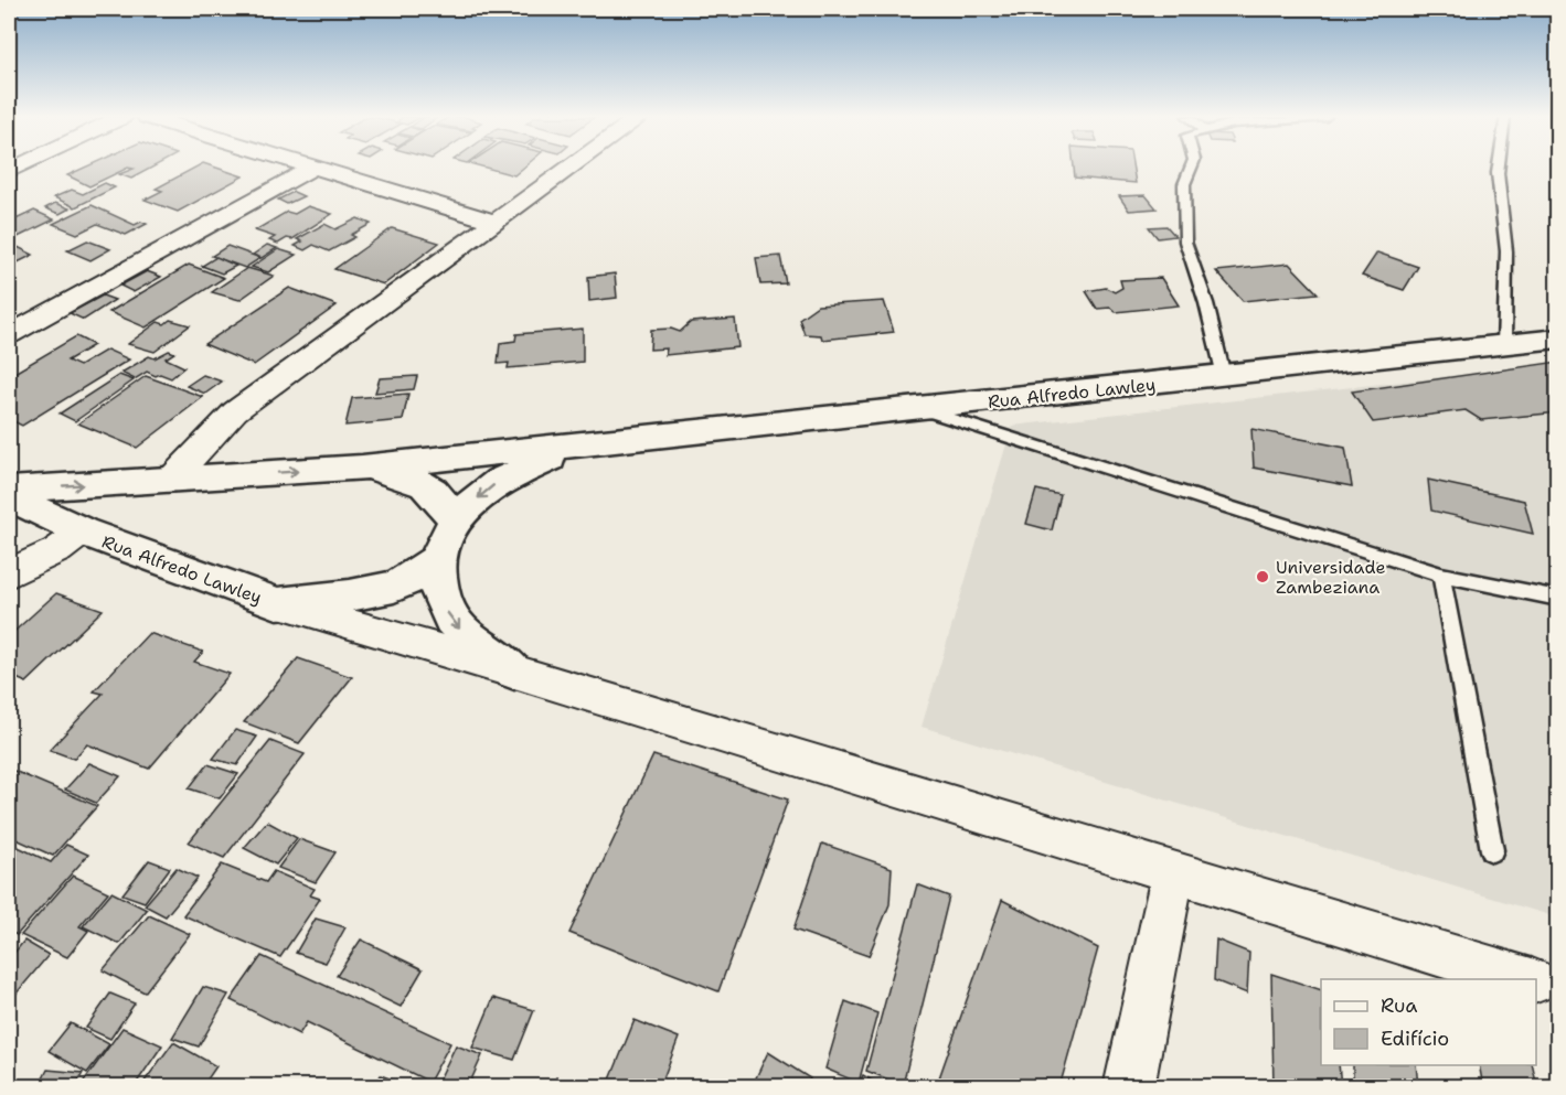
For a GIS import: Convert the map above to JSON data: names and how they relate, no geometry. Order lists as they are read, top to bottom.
{
  "streets": {
    "main road": ["Rua Alfredo Lawley"]
  },
  "places": ["Universidade Zambeziana"],
  "legend": ["Rua", "Edifício"]
}
